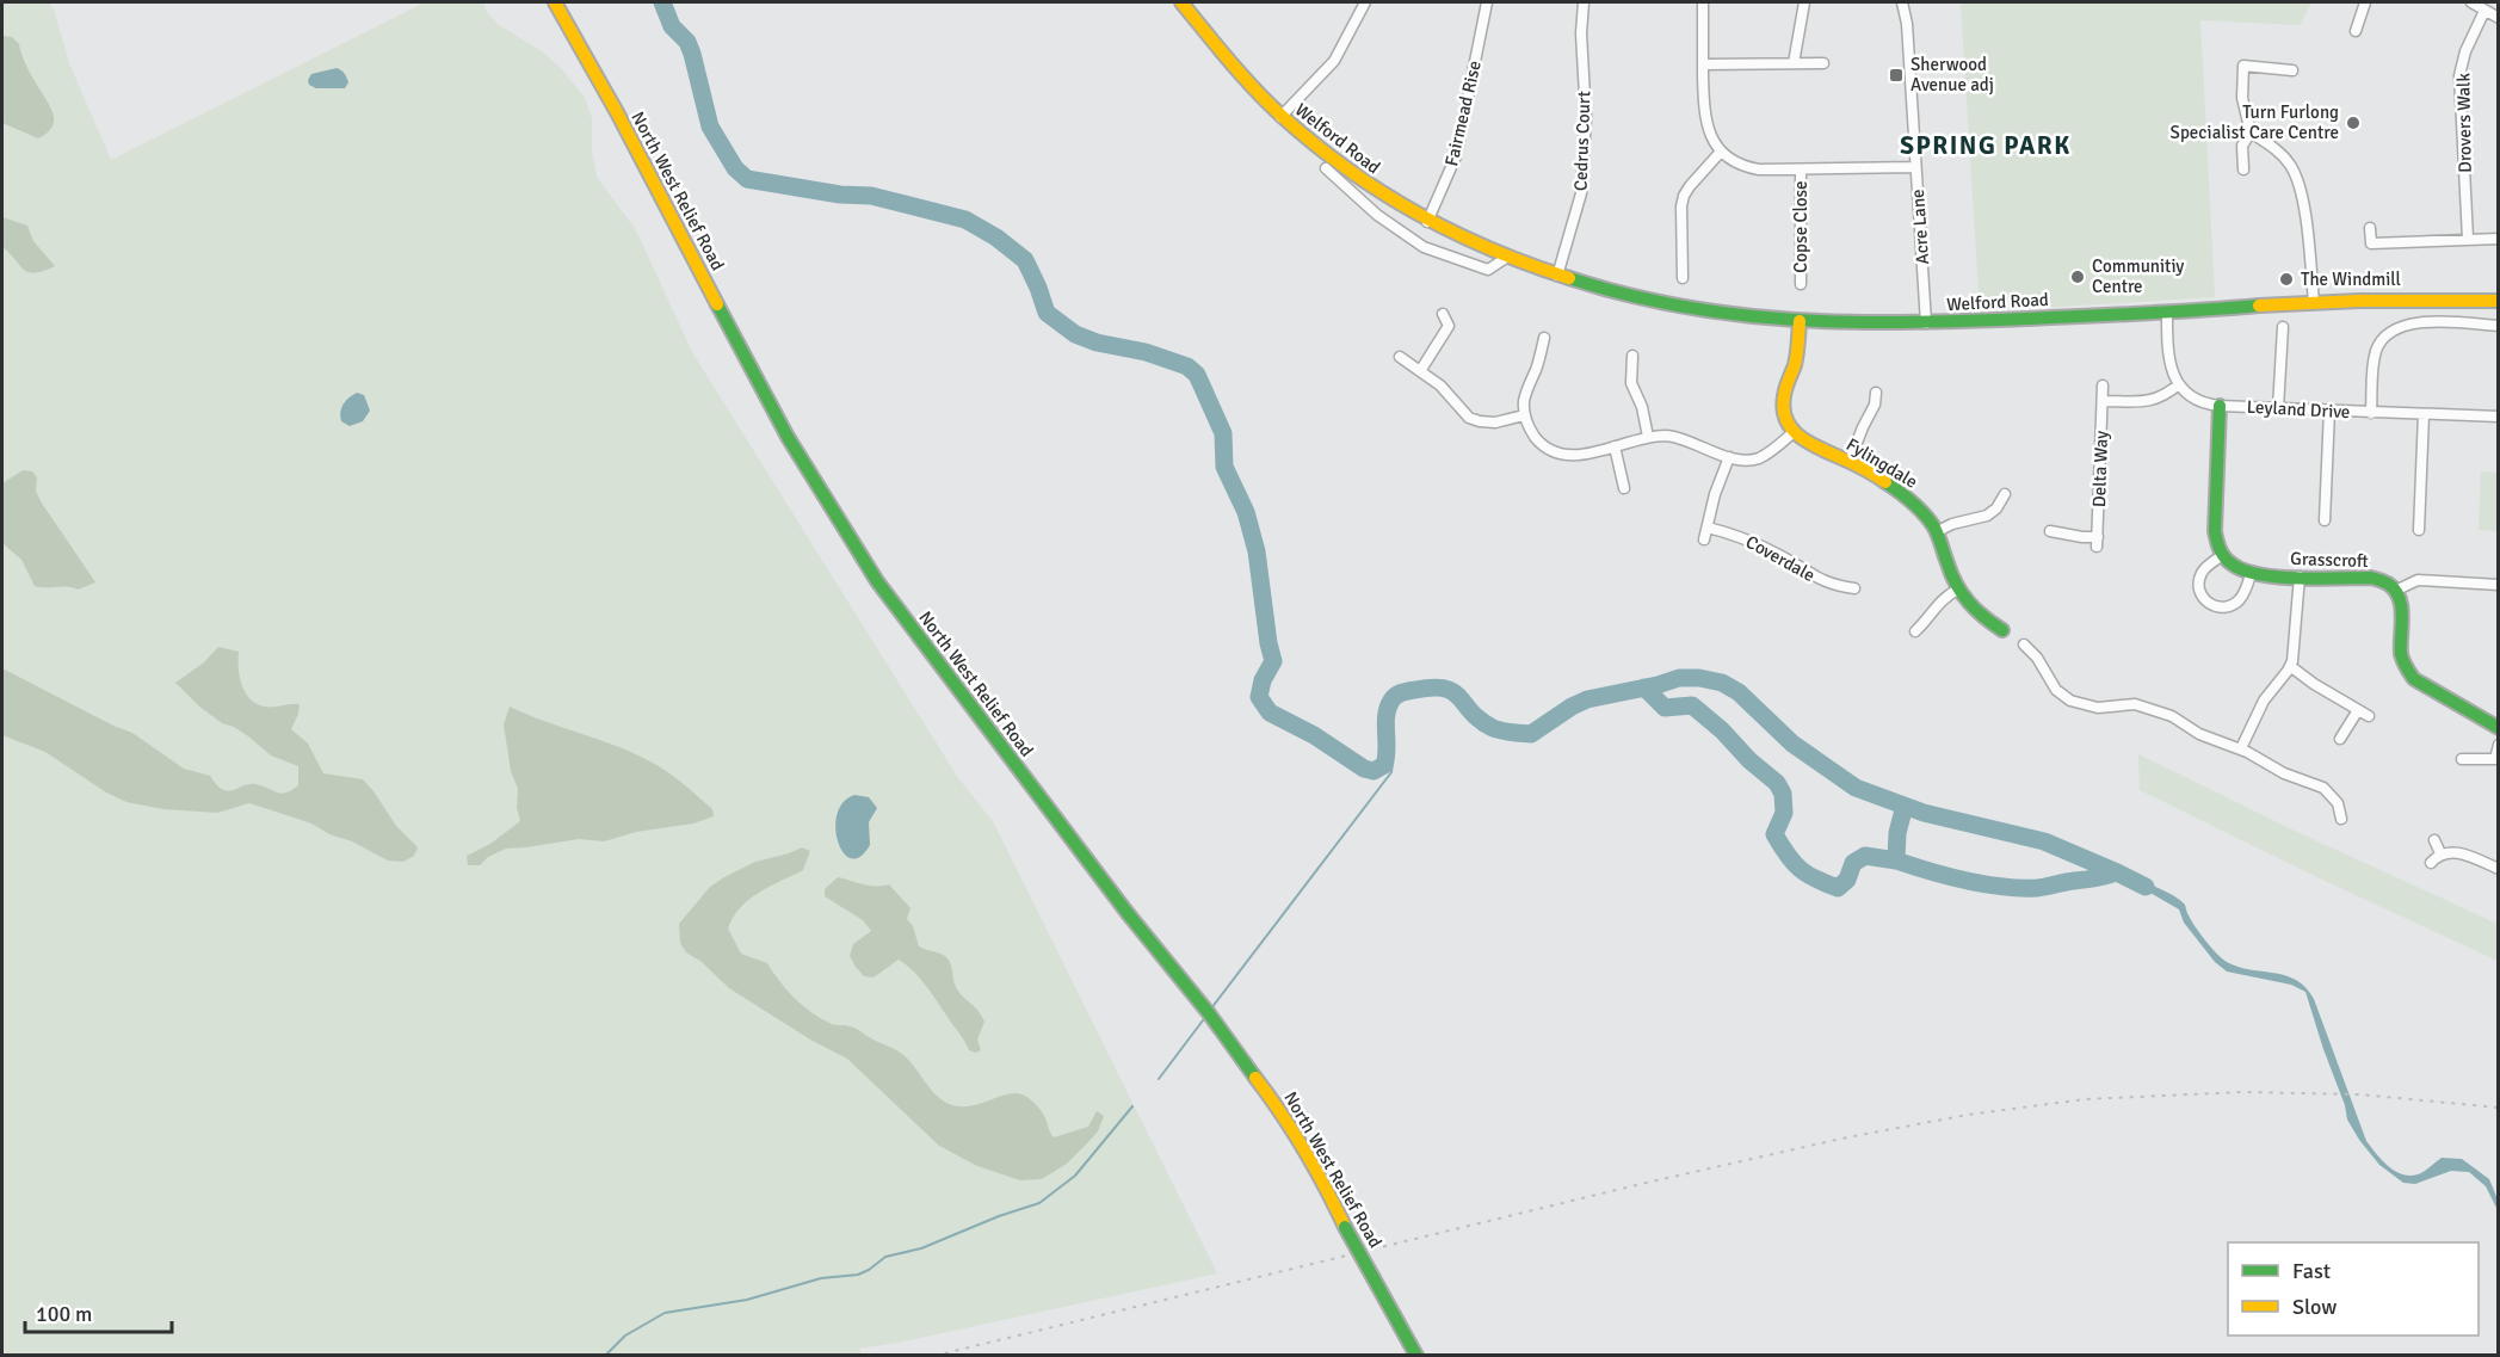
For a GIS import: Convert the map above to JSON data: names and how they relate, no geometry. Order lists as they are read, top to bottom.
{
  "streets": {
    "street": [
      "Fairmead Rise",
      "Drovers Walk",
      "Welford Road",
      "Cedrus Court",
      "North West Relief Road",
      "Copse Close",
      "Acre Lane",
      "Leyland Drive",
      "Fylingdale",
      "Delta Way",
      "Coverdale",
      "Grasscroft"
    ]
  },
  "crossings": [
    ["Fairmead Rise", "Welford Road"],
    ["Welford Road", "Cedrus Court"],
    ["Welford Road", "Acre Lane"]
  ],
  "districts": ["SPRING PARK"],
  "places": {
    "transit": ["Sherwood Avenue adj"],
    "other": ["Turn Furlong Specialist Care Centre", "Communitiy Centre", "The Windmill"]
  },
  "legend": ["Fast", "Slow"],
  "scale_bar": "100 m"
}
